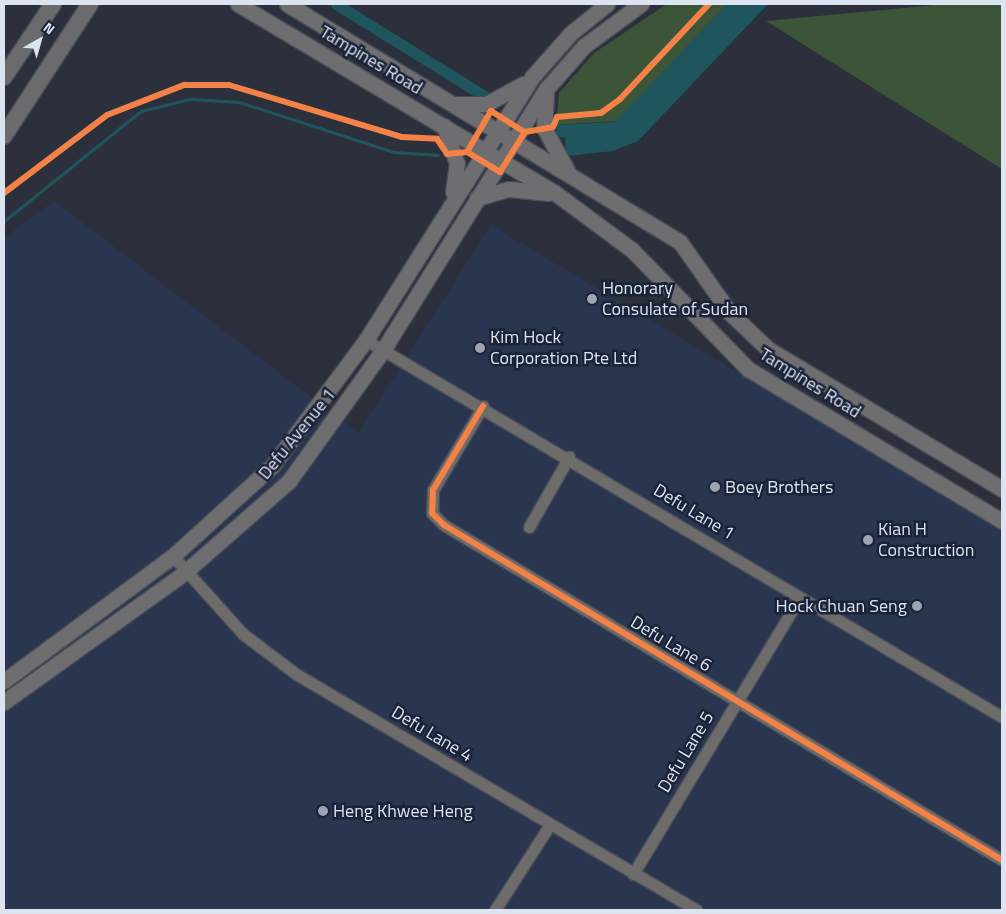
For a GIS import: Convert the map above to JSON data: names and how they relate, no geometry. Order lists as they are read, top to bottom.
{
  "streets": {
    "main road": ["Tampines Road", "Defu Avenue 1"],
    "street": [
      "Defu Lane 1",
      "Defu Lane 6",
      "Defu Lane 4",
      "Defu Lane 5"
    ]
  },
  "crossings": [
    ["Tampines Road", "Defu Avenue 1"],
    ["Defu Avenue 1", "Defu Lane 1"],
    ["Defu Avenue 1", "Defu Lane 4"],
    ["Defu Lane 1", "Defu Lane 6"],
    ["Defu Lane 1", "Defu Lane 5"],
    ["Defu Lane 6", "Defu Lane 5"],
    ["Defu Lane 4", "Defu Lane 5"]
  ],
  "places": [
    "Honorary Consulate of Sudan",
    "Kim Hock Corporation Pte Ltd",
    "Boey Brothers",
    "Kian H Construction",
    "Hock Chuan Seng",
    "Heng Khwee Heng"
  ],
  "north": "top right"
}
